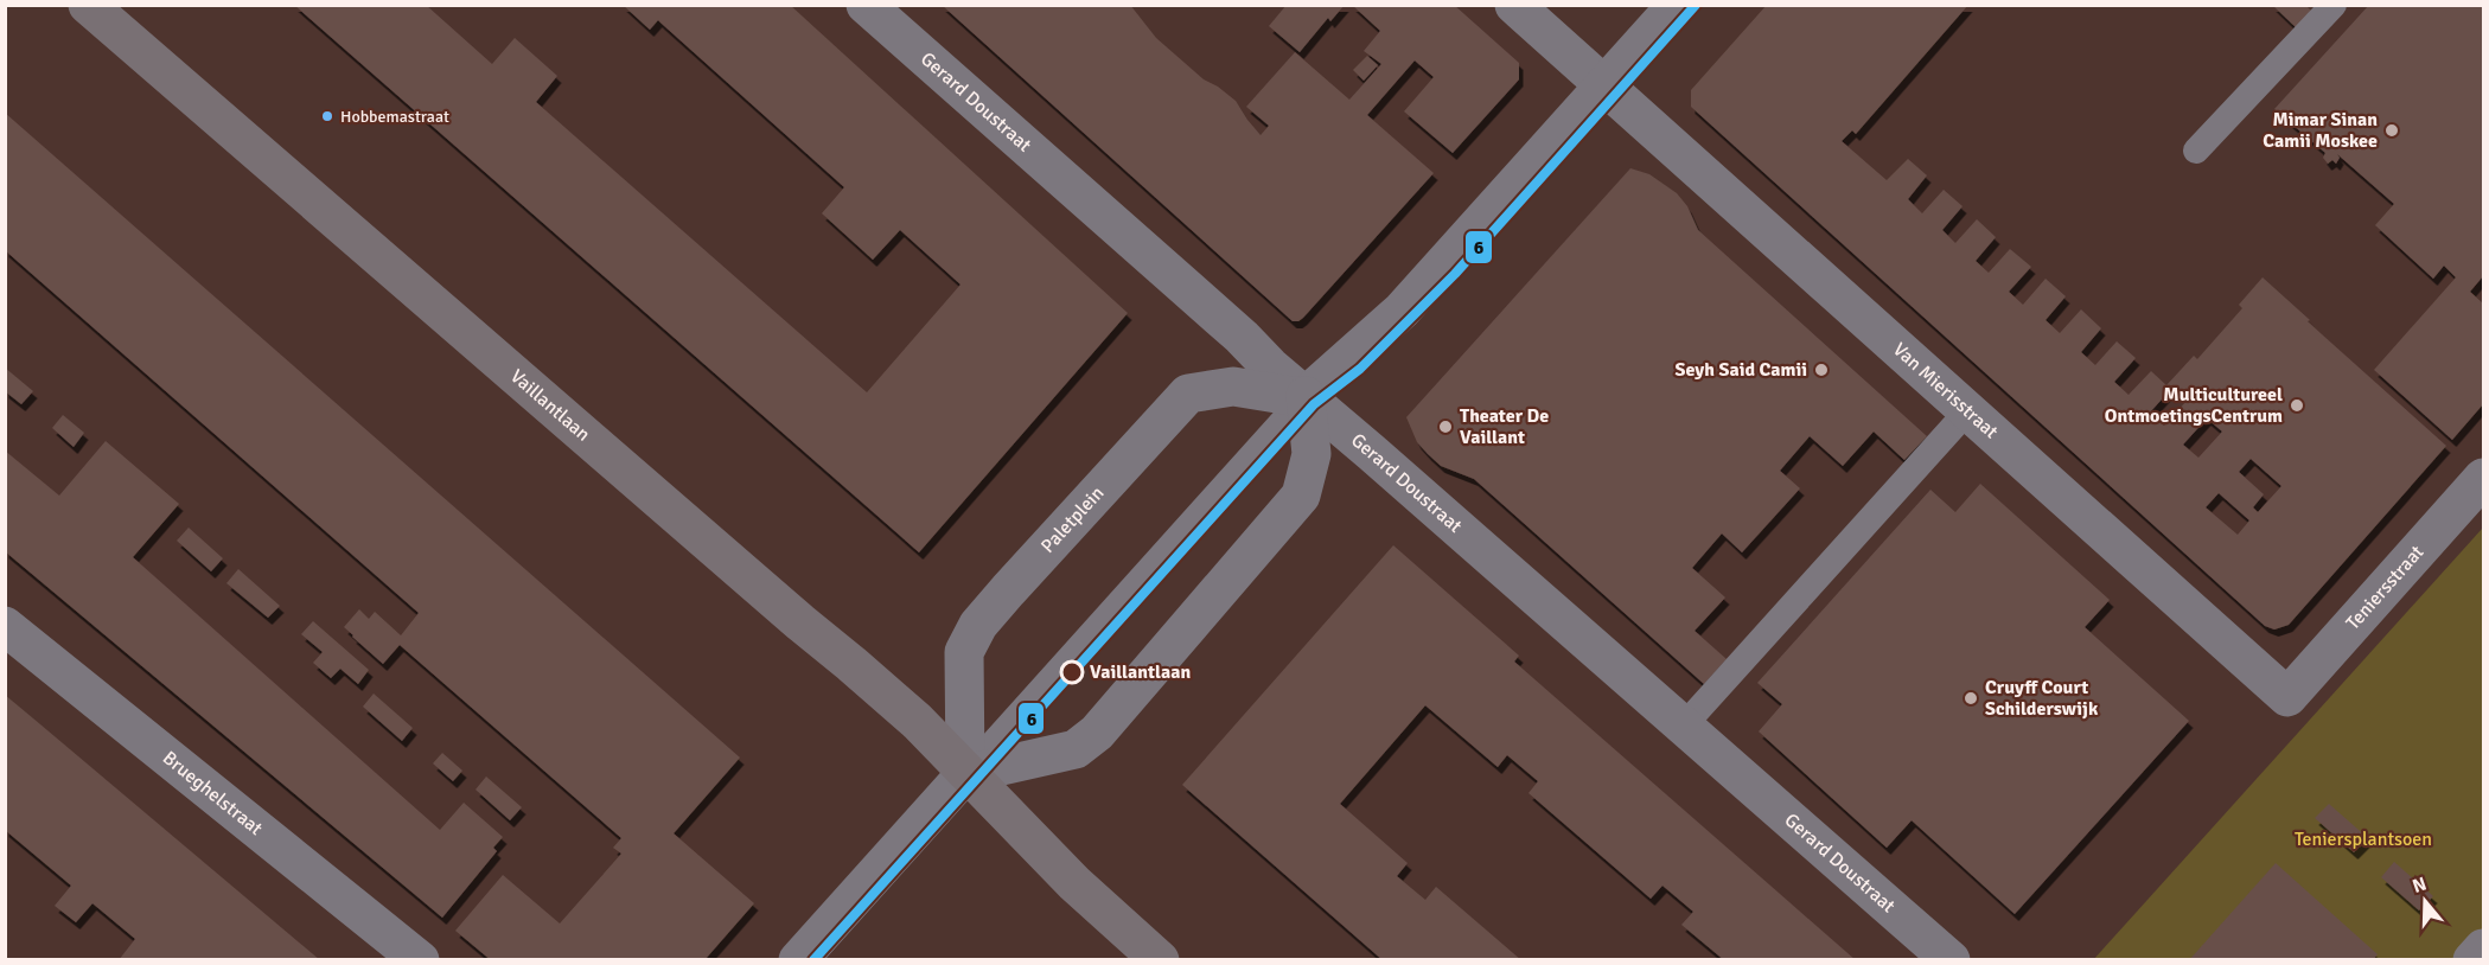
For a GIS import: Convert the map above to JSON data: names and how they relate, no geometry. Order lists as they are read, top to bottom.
{
  "streets": {
    "main road": ["Vaillantlaan"],
    "street": [
      "Gerard Doustraat",
      "Van Mierisstraat",
      "Paletplein",
      "Teniersstraat",
      "Brueghelstraat"
    ]
  },
  "crossings": [
    ["Gerard Doustraat", "Paletplein"],
    ["Van Mierisstraat", "Teniersstraat"],
    ["Vaillantlaan", "Paletplein"]
  ],
  "parks": ["Teniersplantsoen"],
  "places": [
    "Hobbemastraat",
    "Mimar Sinan Camii Moskee",
    "Seyh Said Camii",
    "Multicultureel OntmoetingsCentrum",
    "Theater De Vaillant",
    "Vaillantlaan",
    "Cruyff Court Schilderswijk"
  ],
  "lines": ["transit line 6"],
  "north": "top"
}
